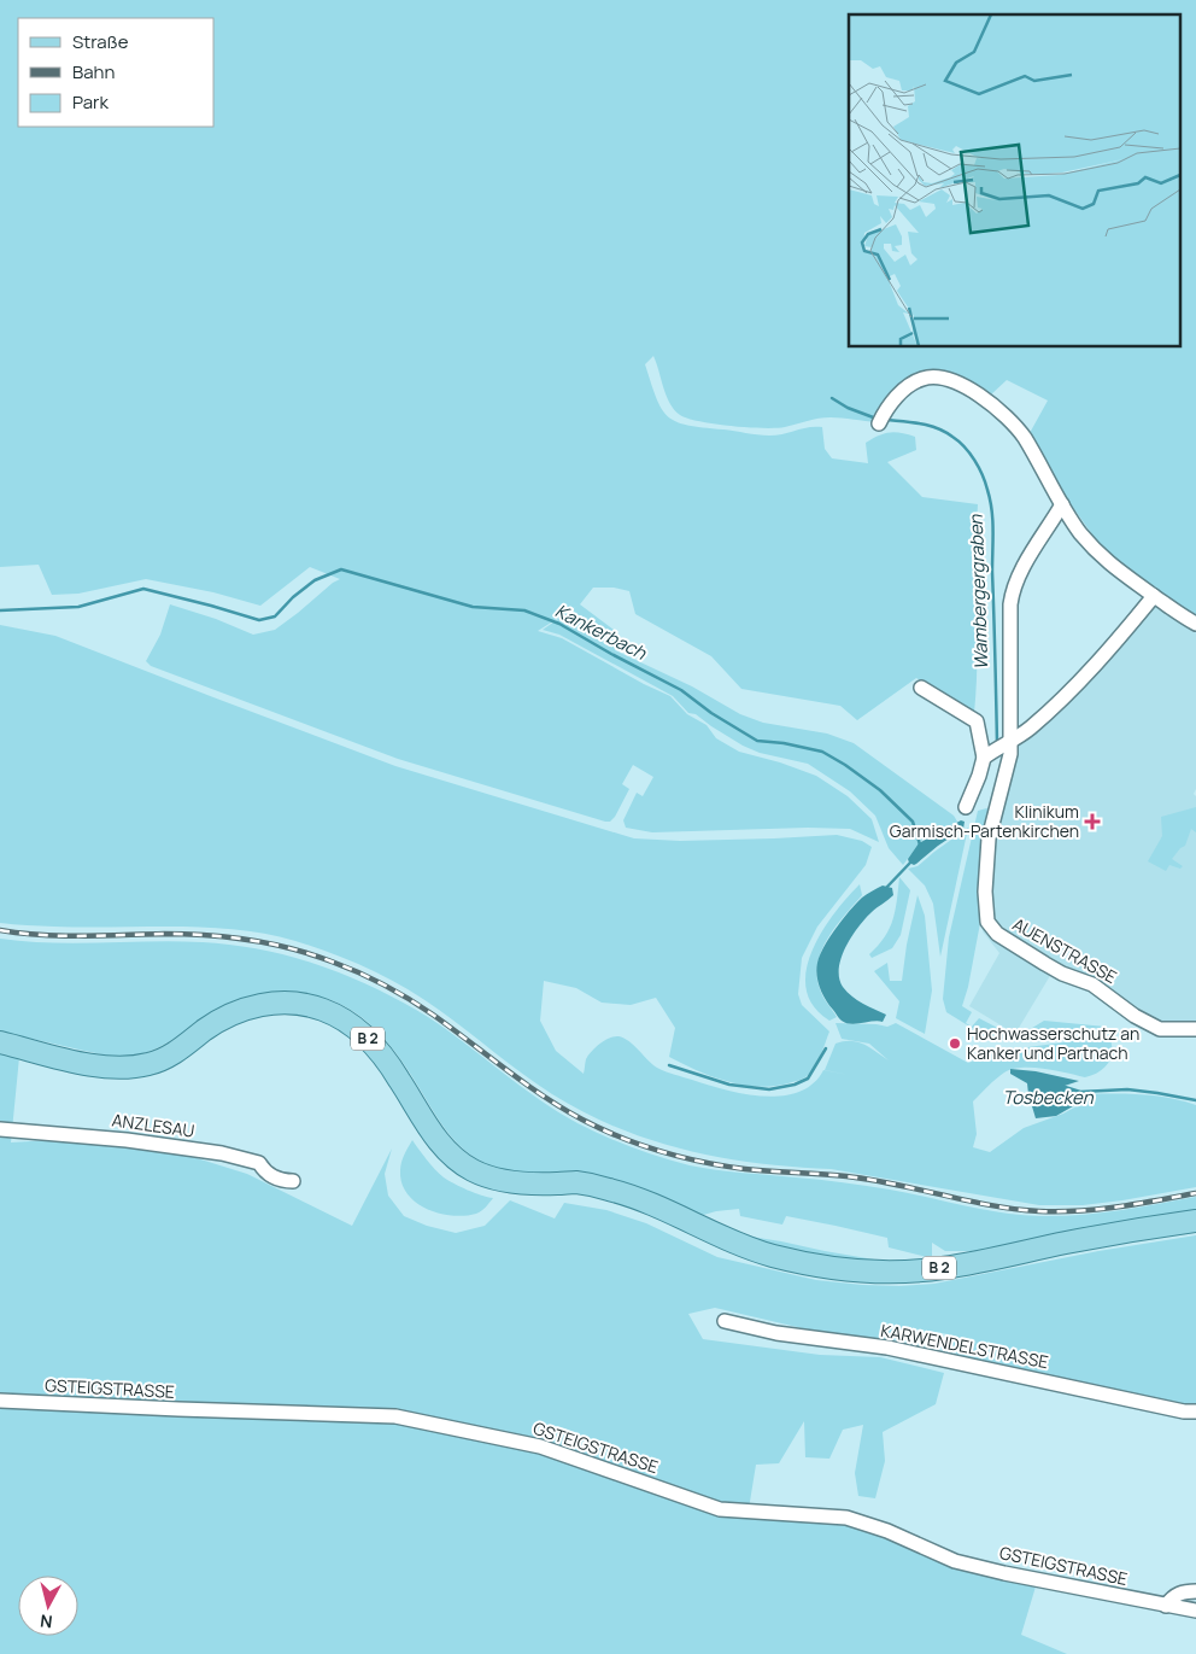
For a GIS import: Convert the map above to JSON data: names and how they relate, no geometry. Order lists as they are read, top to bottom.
{
  "streets": {
    "main road": ["B 2"],
    "street": [
      "AUENSTRASSE",
      "ANZLESAU",
      "KARWENDELSTRASSE",
      "GSTEIGSTRASSE"
    ]
  },
  "water": ["Wambergergraben", "Kankerbach", "Tosbecken"],
  "places": {
    "health": ["Klinikum Garmisch-Partenkirchen"],
    "other": ["Hochwasserschutz an Kanker und Partnach"]
  },
  "legend": ["Straße", "Bahn", "Park"],
  "north": "bottom"
}
